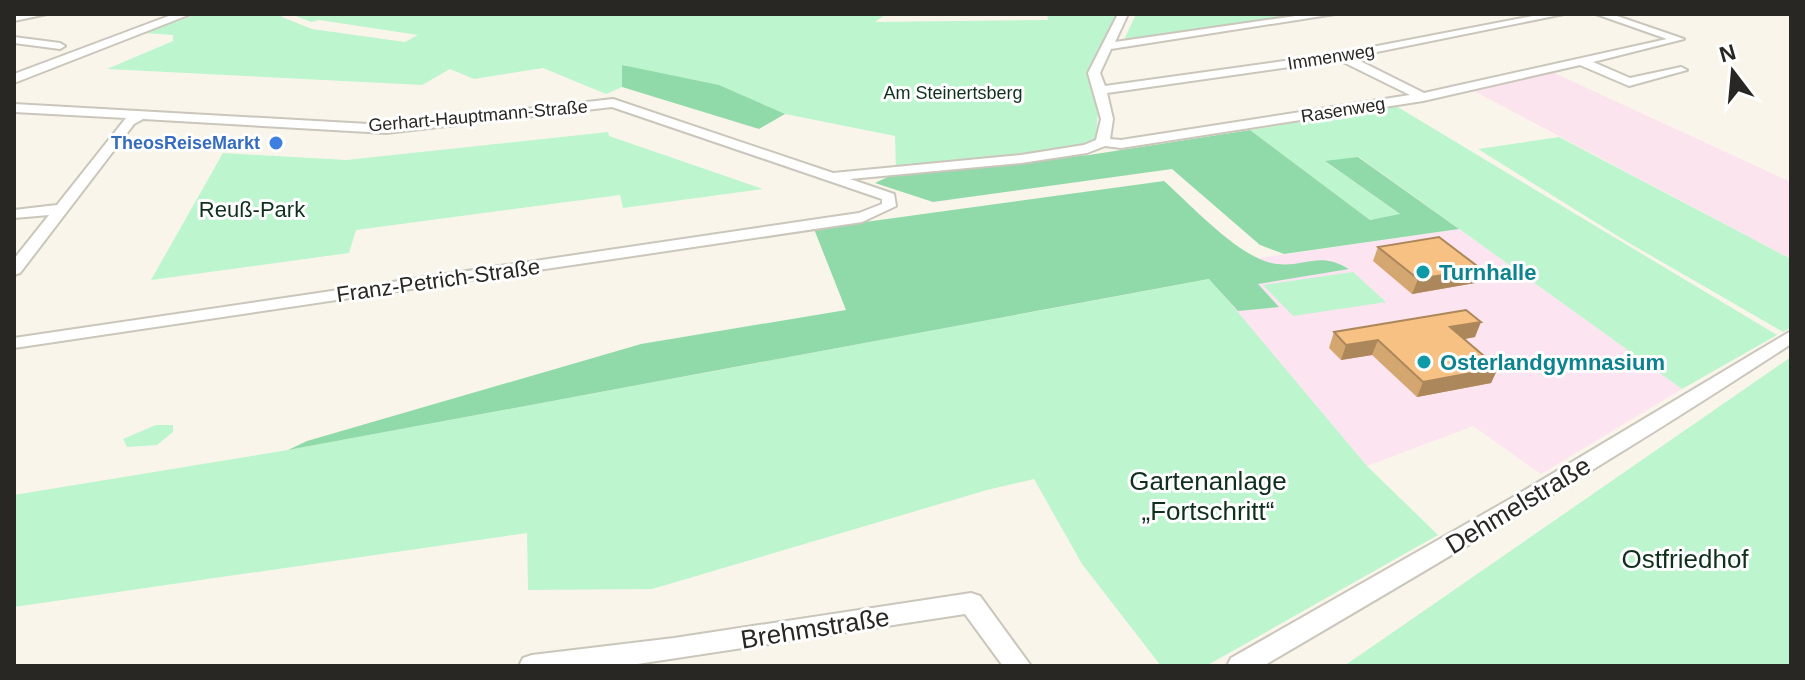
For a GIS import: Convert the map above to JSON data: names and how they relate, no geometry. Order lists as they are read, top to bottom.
{
  "streets": {
    "street": [
      "Immenweg",
      "Rasenweg",
      "Gerhart-Hauptmann-Straße",
      "Franz-Petrich-Straße",
      "Dehmelstraße",
      "Brehmstraße"
    ]
  },
  "crossings": [
    ["Gerhart-Hauptmann-Straße", "Franz-Petrich-Straße"]
  ],
  "parks": [
    "Am Steinertsberg",
    "Reuß-Park",
    "Gartenanlage „Fortschritt“",
    "Ostfriedhof"
  ],
  "places": ["TheosReiseMarkt", "Turnhalle", "Osterlandgymnasium"],
  "north": "top"
}
